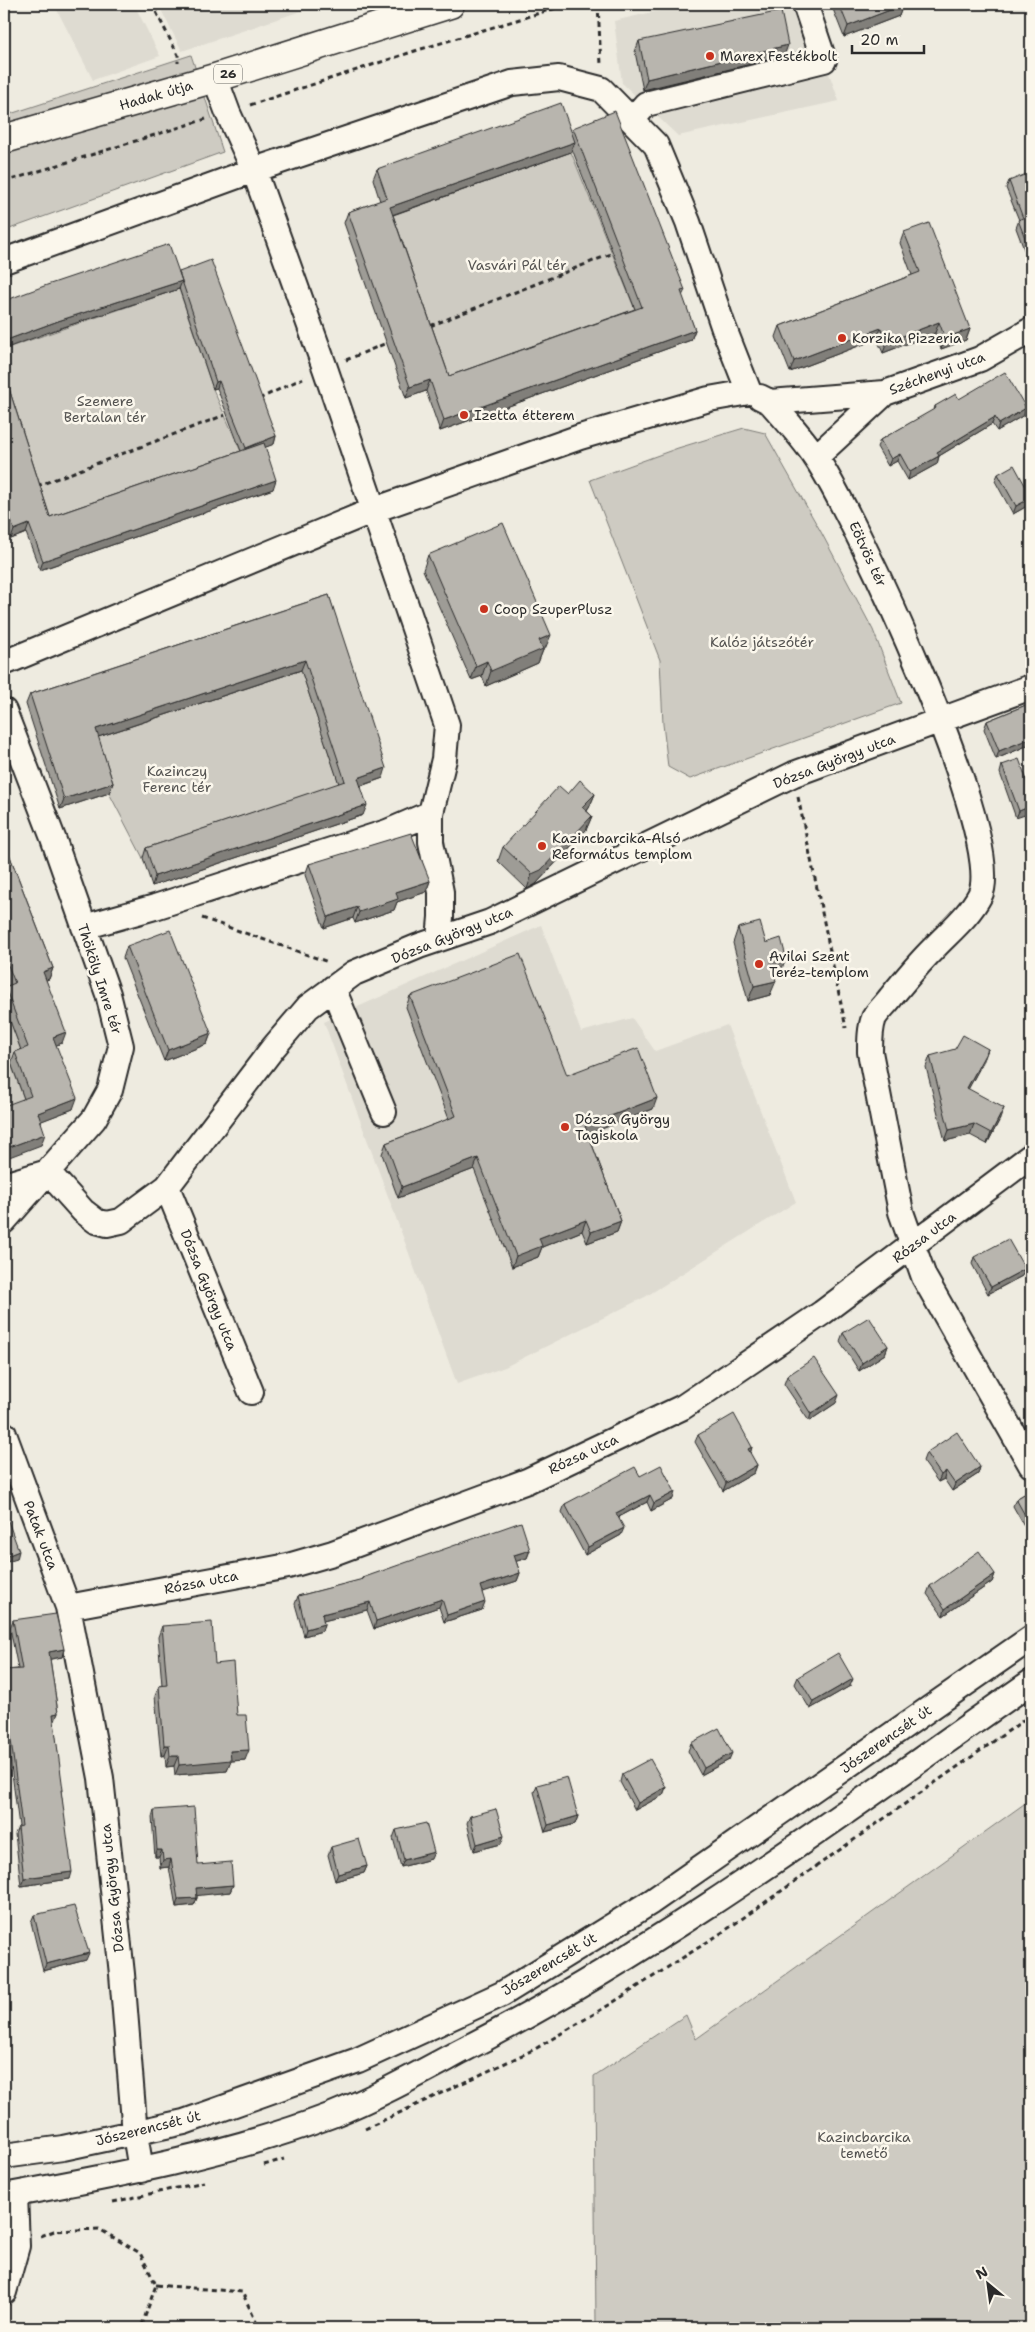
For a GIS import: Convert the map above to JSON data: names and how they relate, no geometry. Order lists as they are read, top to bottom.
{
  "streets": {
    "main road": ["26", "Hadak útja"],
    "street": [
      "Széchenyi utca",
      "Eötvös tér",
      "Dózsa György utca",
      "Thököly Imre tér",
      "Rózsa utca",
      "Patak utca",
      "Jószerencsét út"
    ]
  },
  "crossings": [
    ["Széchenyi utca", "Eötvös tér"],
    ["Eötvös tér", "Dózsa György utca"],
    ["Eötvös tér", "Rózsa utca"],
    ["Dózsa György utca", "Thököly Imre tér"],
    ["Dózsa György utca", "Rózsa utca"],
    ["Dózsa György utca", "Patak utca"],
    ["Dózsa György utca", "Jószerencsét út"],
    ["Rózsa utca", "Patak utca"]
  ],
  "parks": [
    "Vasvári Pál tér",
    "Szemere Bertalan tér",
    "Kalóz játszótér",
    "Kazinczy Ferenc tér",
    "Kazincbarcika temető"
  ],
  "places": [
    "Marex Festékbolt",
    "Korzika Pizzeria",
    "Izetta étterem",
    "Coop SzuperPlusz",
    "Kazincbarcika-Alsó Református templom",
    "Avilai Szent Teréz-templom",
    "Dózsa György Tagiskola"
  ],
  "scale_bar": "20 m",
  "north": "top left"
}
